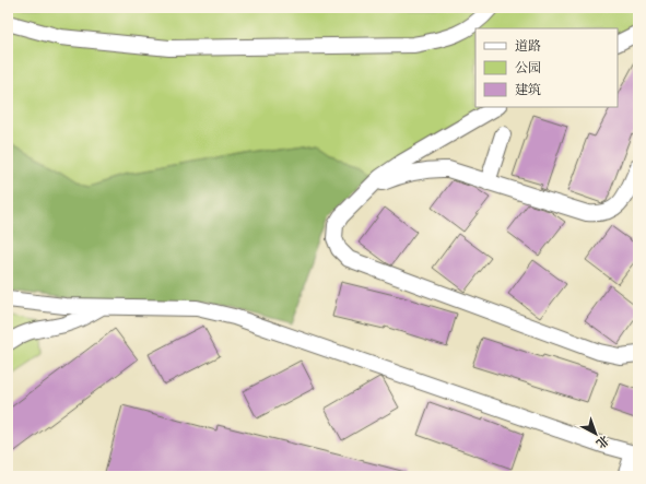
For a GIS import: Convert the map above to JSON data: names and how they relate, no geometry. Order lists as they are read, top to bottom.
{
  "legend": ["道路", "公园", "建筑"],
  "north": "bottom right"
}
